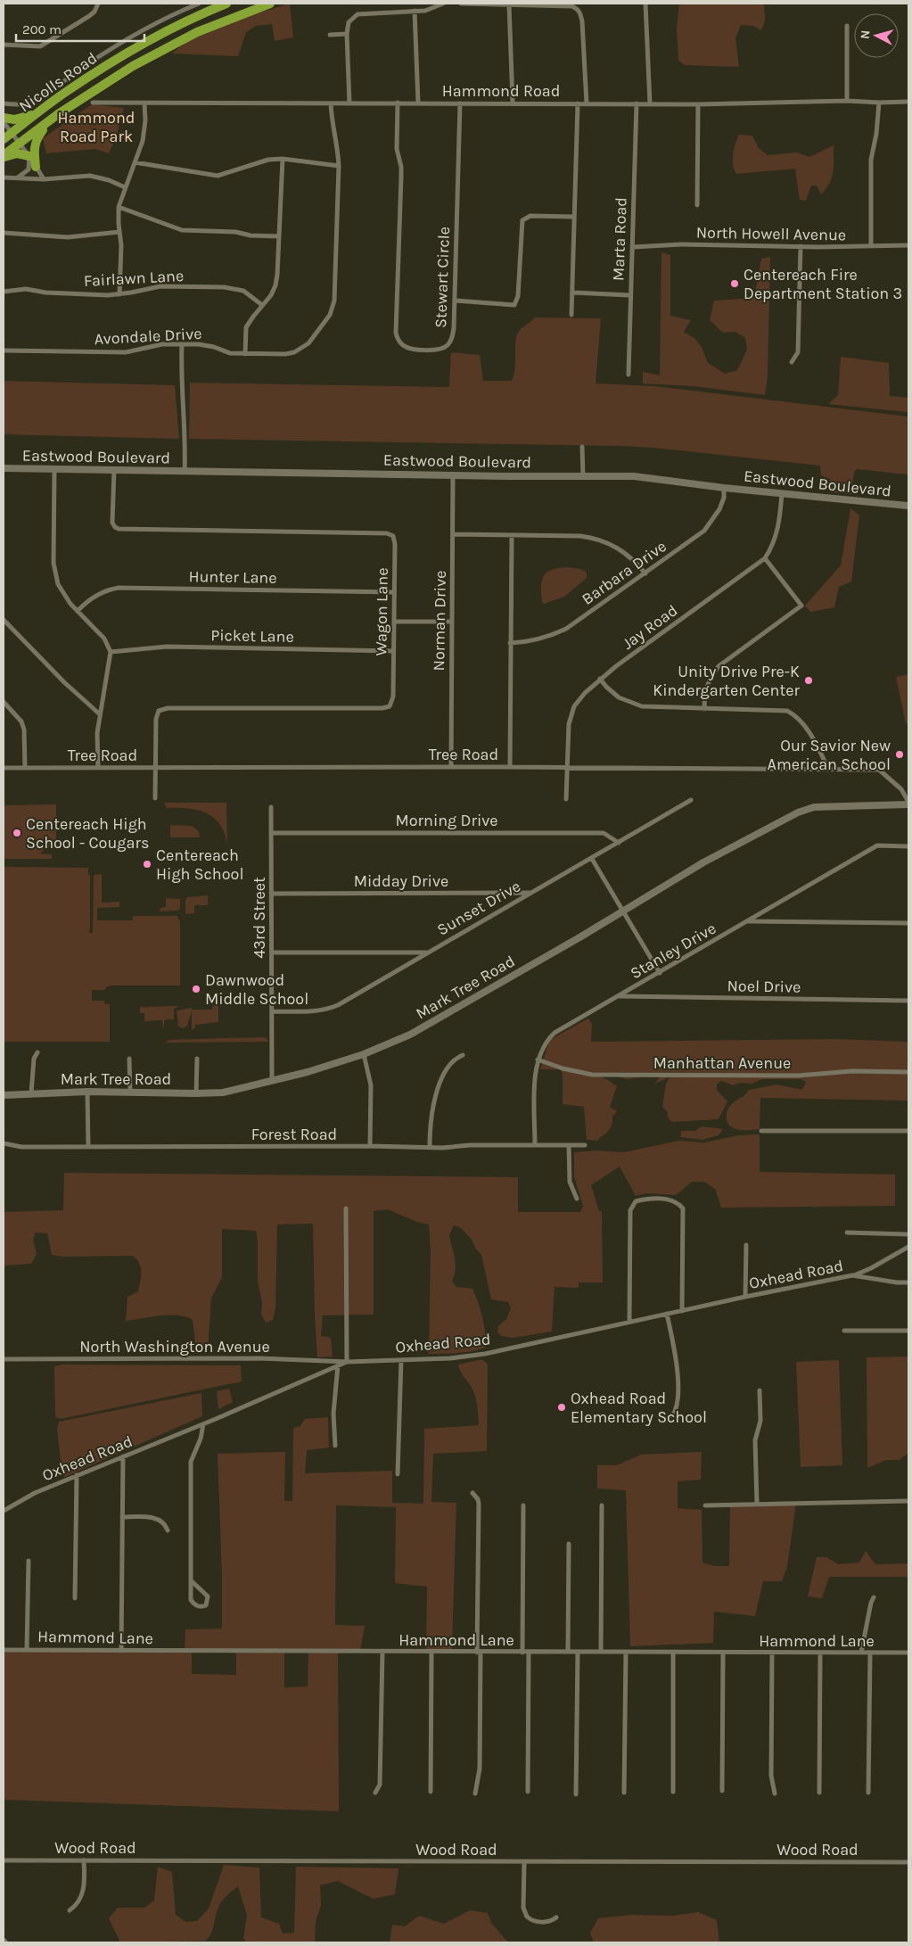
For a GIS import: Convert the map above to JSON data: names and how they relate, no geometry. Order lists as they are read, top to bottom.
{
  "streets": {
    "highway": ["Nicolls Road"],
    "street": [
      "Hammond Road",
      "North Howell Avenue",
      "Marta Road",
      "Stewart Circle",
      "Fairlawn Lane",
      "Avondale Drive",
      "Eastwood Boulevard",
      "Barbara Drive",
      "Hunter Lane",
      "Wagon Lane",
      "Norman Drive",
      "Jay Road",
      "Picket Lane",
      "Tree Road",
      "Morning Drive",
      "Midday Drive",
      "Sunset Drive",
      "43rd Street",
      "Stanley Drive",
      "Noel Drive",
      "Mark Tree Road",
      "Manhattan Avenue",
      "Forest Road",
      "Oxhead Road",
      "North Washington Avenue",
      "Hammond Lane",
      "Wood Road"
    ]
  },
  "crossings": [
    ["Hammond Road", "Marta Road"],
    ["Hammond Road", "Stewart Circle"],
    ["Hammond Road", "Avondale Drive"],
    ["North Howell Avenue", "Marta Road"],
    ["Eastwood Boulevard", "Barbara Drive"],
    ["Eastwood Boulevard", "Wagon Lane"],
    ["Eastwood Boulevard", "Norman Drive"],
    ["Eastwood Boulevard", "Jay Road"],
    ["Hunter Lane", "Wagon Lane"],
    ["Wagon Lane", "Picket Lane"],
    ["Wagon Lane", "Tree Road"],
    ["Norman Drive", "Tree Road"],
    ["Jay Road", "Tree Road"],
    ["Tree Road", "Mark Tree Road"],
    ["Morning Drive", "Sunset Drive"],
    ["Morning Drive", "43rd Street"],
    ["Midday Drive", "Sunset Drive"],
    ["Midday Drive", "43rd Street"],
    ["Sunset Drive", "43rd Street"],
    ["43rd Street", "Mark Tree Road"],
    ["Stanley Drive", "Noel Drive"],
    ["Stanley Drive", "Manhattan Avenue"],
    ["Stanley Drive", "Forest Road"],
    ["Oxhead Road", "North Washington Avenue"]
  ],
  "parks": ["Hammond Road Park"],
  "places": [
    "Centereach Fire Department Station 3",
    "Unity Drive Pre-K Kindergarten Center",
    "Our Savior New American School",
    "Centereach High School - Cougars",
    "Centereach High School",
    "Dawnwood Middle School",
    "Oxhead Road Elementary School"
  ],
  "scale_bar": "200 m",
  "north": "left"
}
